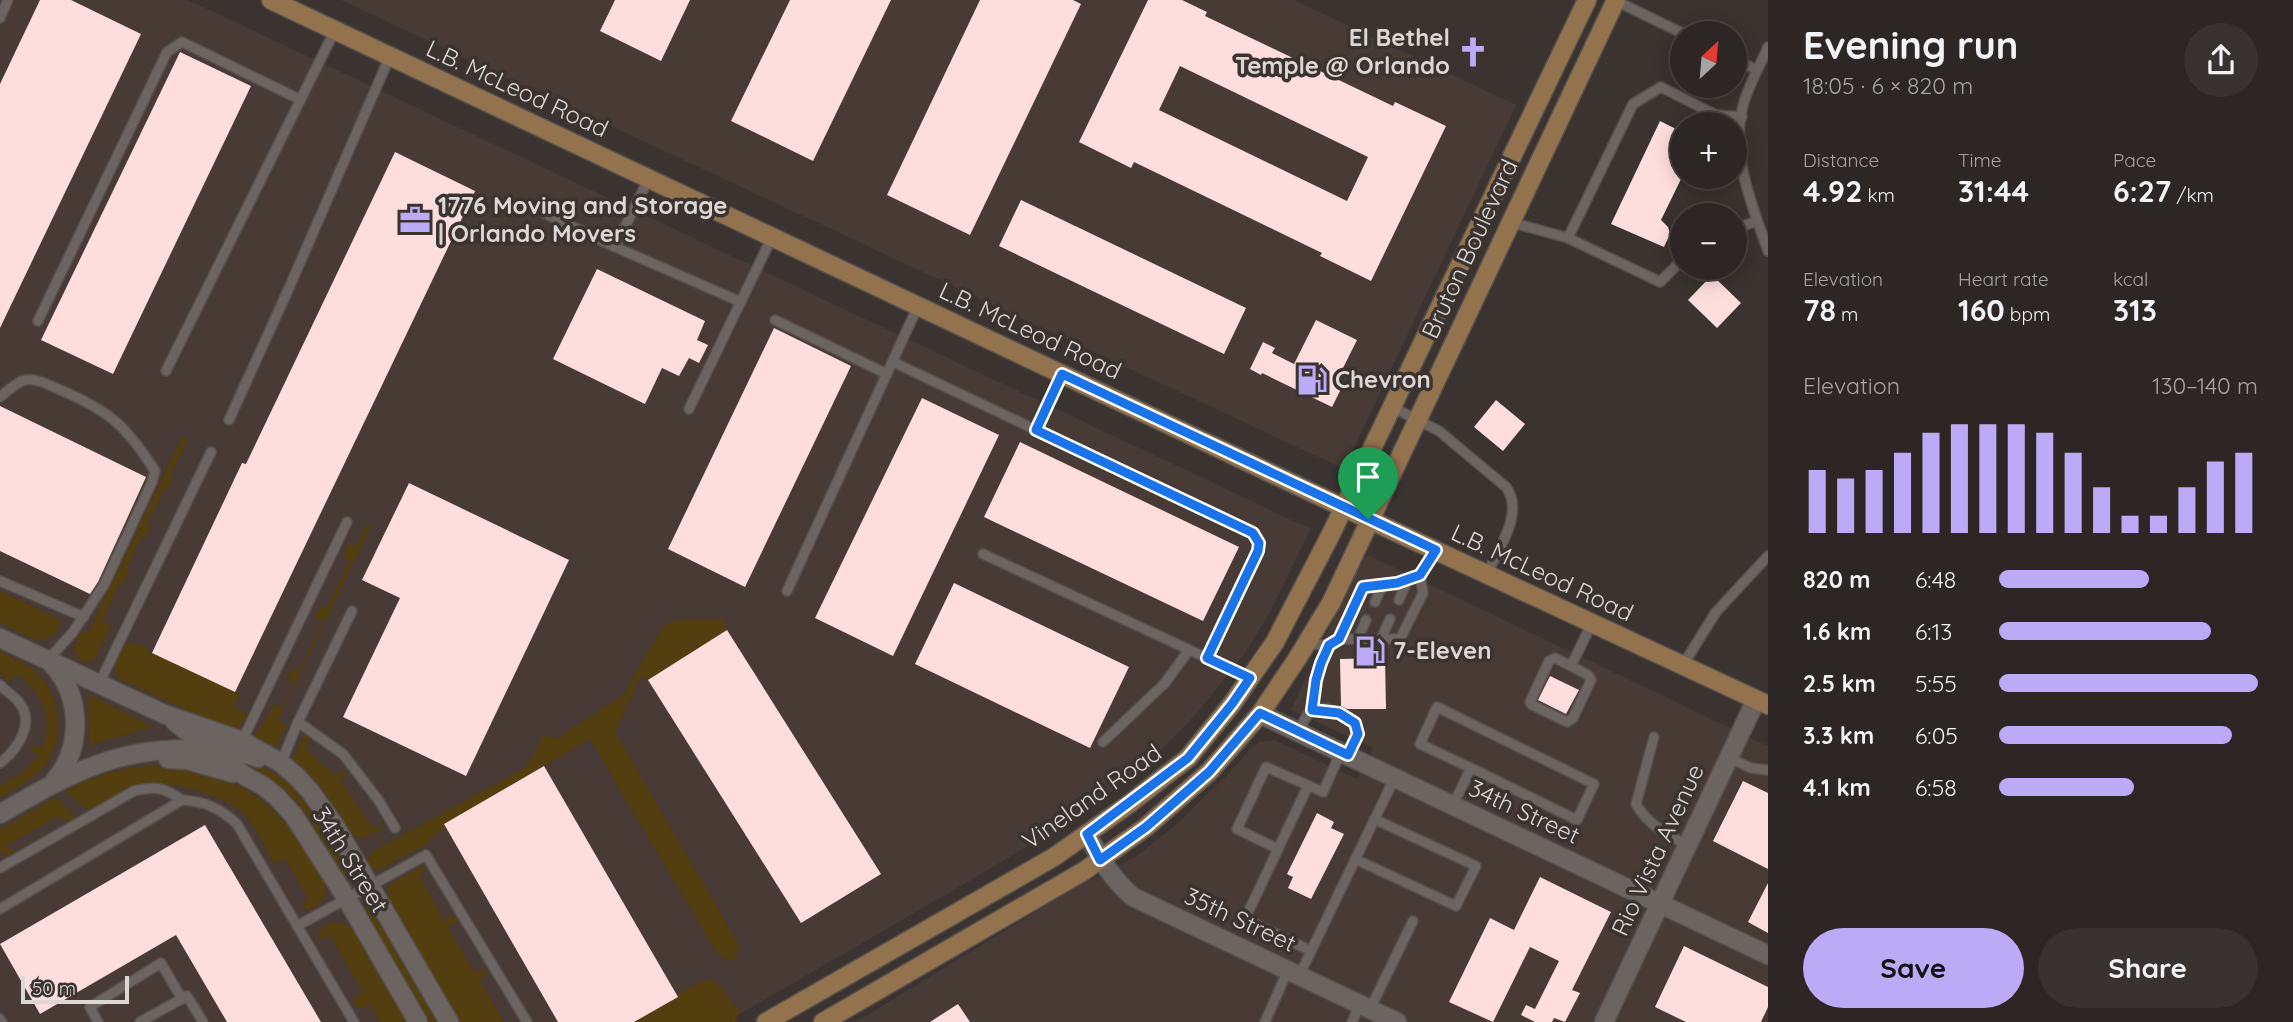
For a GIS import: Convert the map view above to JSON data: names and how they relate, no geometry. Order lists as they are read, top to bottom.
{
  "streets": {
    "street": [
      "L.B. McLeod Road",
      "Bruton Boulevard",
      "Vineland Road",
      "34th Street",
      "Rio Vista Avenue",
      "35th Street"
    ]
  },
  "crossings": [
    ["L.B. McLeod Road", "Bruton Boulevard"],
    ["L.B. McLeod Road", "Vineland Road"],
    ["L.B. McLeod Road", "Rio Vista Avenue"],
    ["Bruton Boulevard", "Vineland Road"],
    ["Vineland Road", "34th Street"],
    ["Vineland Road", "35th Street"],
    ["34th Street", "Rio Vista Avenue"]
  ],
  "places": {
    "church": ["El Bethel Temple @ Orlando"],
    "office": ["1776 Moving and Storage | Orlando Movers"],
    "fuel station": ["Chevron", "7-Eleven"]
  },
  "scale_bar": "50 m",
  "north": "top right",
  "page": {
    "heading": ["Evening run", "18:05 · 6 × 820 m"],
    "map_buttons": ["+", "−"],
    "stats": [
      ["Distance", "4.92 km"],
      ["Time", "31:44"],
      ["Pace", "6:27 /km"],
      ["Elevation", "78 m"],
      ["Heart rate", "160 bpm"],
      ["kcal", "313"]
    ],
    "chart": ["Elevation", "130–140 m"],
    "list": [
      {
        "name": "820 m",
        "note": "6:48"
      },
      {
        "name": "1.6 km",
        "note": "6:13"
      },
      {
        "name": "2.5 km",
        "note": "5:55"
      },
      {
        "name": "3.3 km",
        "note": "6:05"
      },
      {
        "name": "4.1 km",
        "note": "6:58"
      }
    ],
    "buttons": ["Save", "Share"],
    "scale": "50 m"
  }
}
